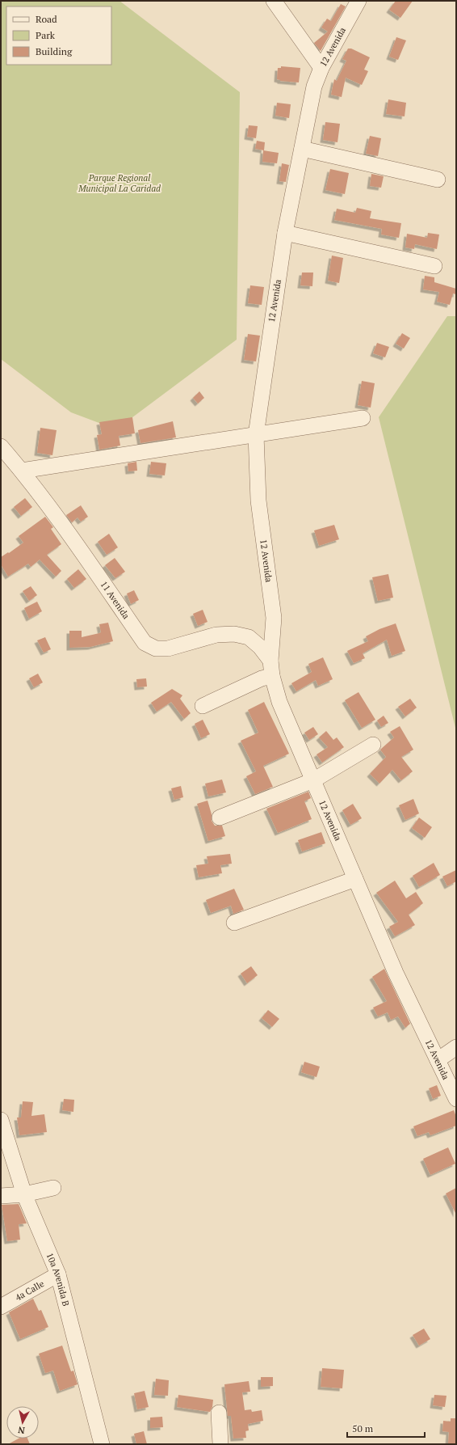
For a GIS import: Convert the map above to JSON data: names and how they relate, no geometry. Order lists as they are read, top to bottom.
{
  "streets": {
    "street": [
      "12 Avenida",
      "11 Avenida",
      "10a Avenida B",
      "4a Calle"
    ]
  },
  "crossings": [
    ["12 Avenida", "11 Avenida"],
    ["10a Avenida B", "4a Calle"]
  ],
  "parks": ["Parque Regional Municipal La Caridad"],
  "legend": ["Road", "Park", "Building"],
  "scale_bar": "50 m",
  "north": "bottom"
}
